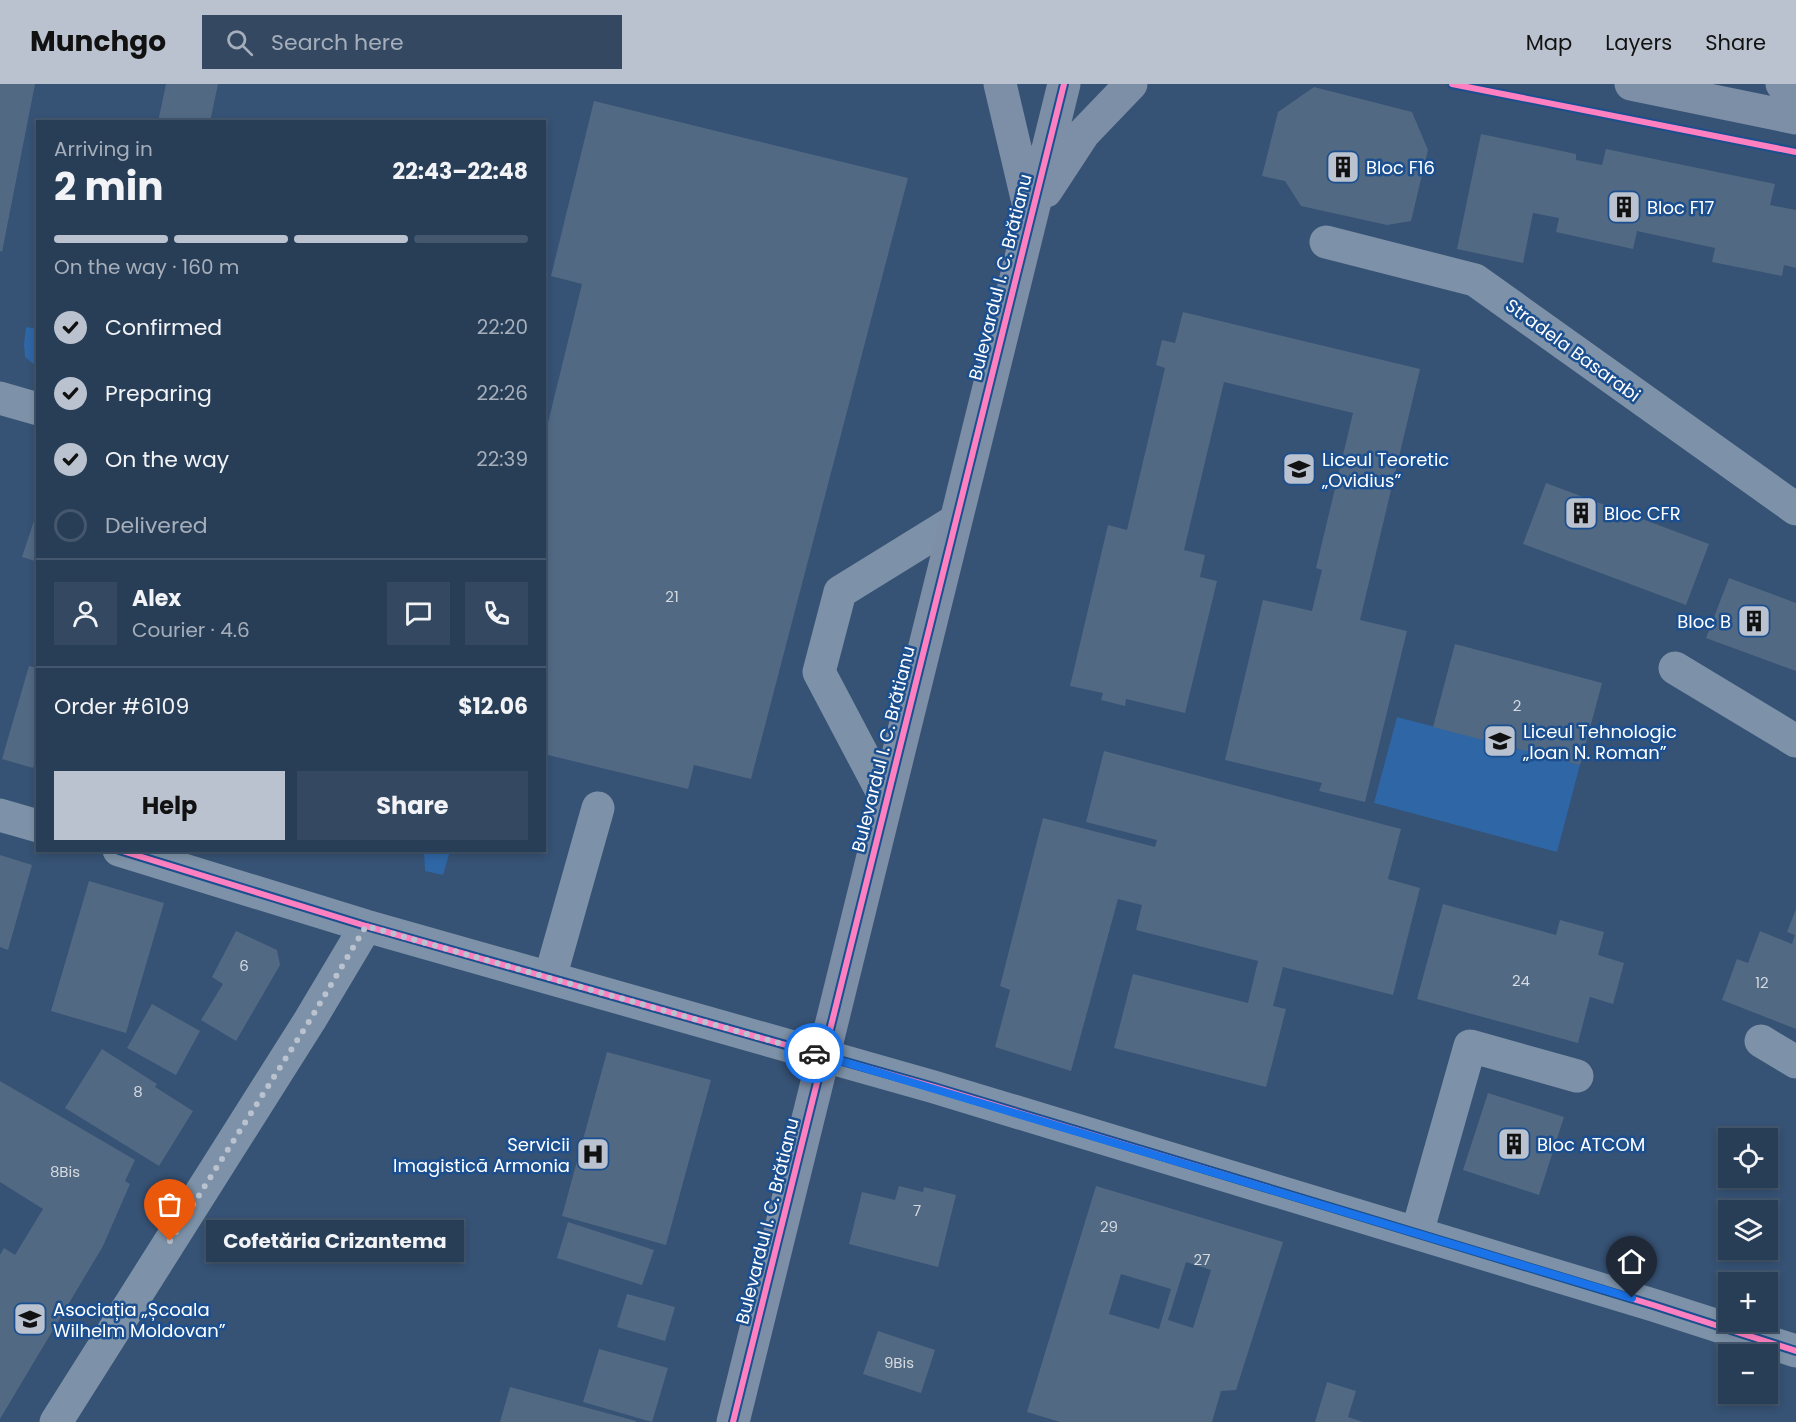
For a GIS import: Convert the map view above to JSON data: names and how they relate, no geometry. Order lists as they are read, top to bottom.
{
  "streets": {
    "main road": ["Bulevardul I. C. Brătianu"],
    "street": ["Stradela Basarabi"]
  },
  "places": {
    "building": [
      "Bloc F16",
      "Bloc F17",
      "Bloc CFR",
      "Bloc B",
      "Bloc ATCOM"
    ],
    "school or university": ["Liceul Teoretic „Ovidius”", "Liceul Tehnologic „Ioan N. Roman”", "Asociația „Școala Wilhelm Moldovan”"],
    "hospital": ["Servicii Imagistică Armonia"],
    "other": ["Cofetăria Crizantema"]
  },
  "house_numbers": [
    "21",
    "2",
    "6",
    "24",
    "12",
    "8",
    "8Bis",
    "7",
    "29",
    "27",
    "9Bis"
  ],
  "page": {
    "header": "Munchgo",
    "search": "Search here",
    "nav": ["Map", "Layers", "Share"],
    "heading": ["2 min", "Arriving in", "22:43–22:48"],
    "panel": [
      "Alex",
      "Courier · 4.6",
      "Order #6109",
      "$12.06"
    ],
    "bar": "On the way · 160 m",
    "list": [
      ["Confirmed", "22:20"],
      ["Preparing", "22:26"],
      ["On the way", "22:39"],
      "Delivered"
    ],
    "buttons": ["Help", "Share"],
    "map_buttons": ["+", "−"],
    "bubble": "Cofetăria Crizantema"
  }
}
